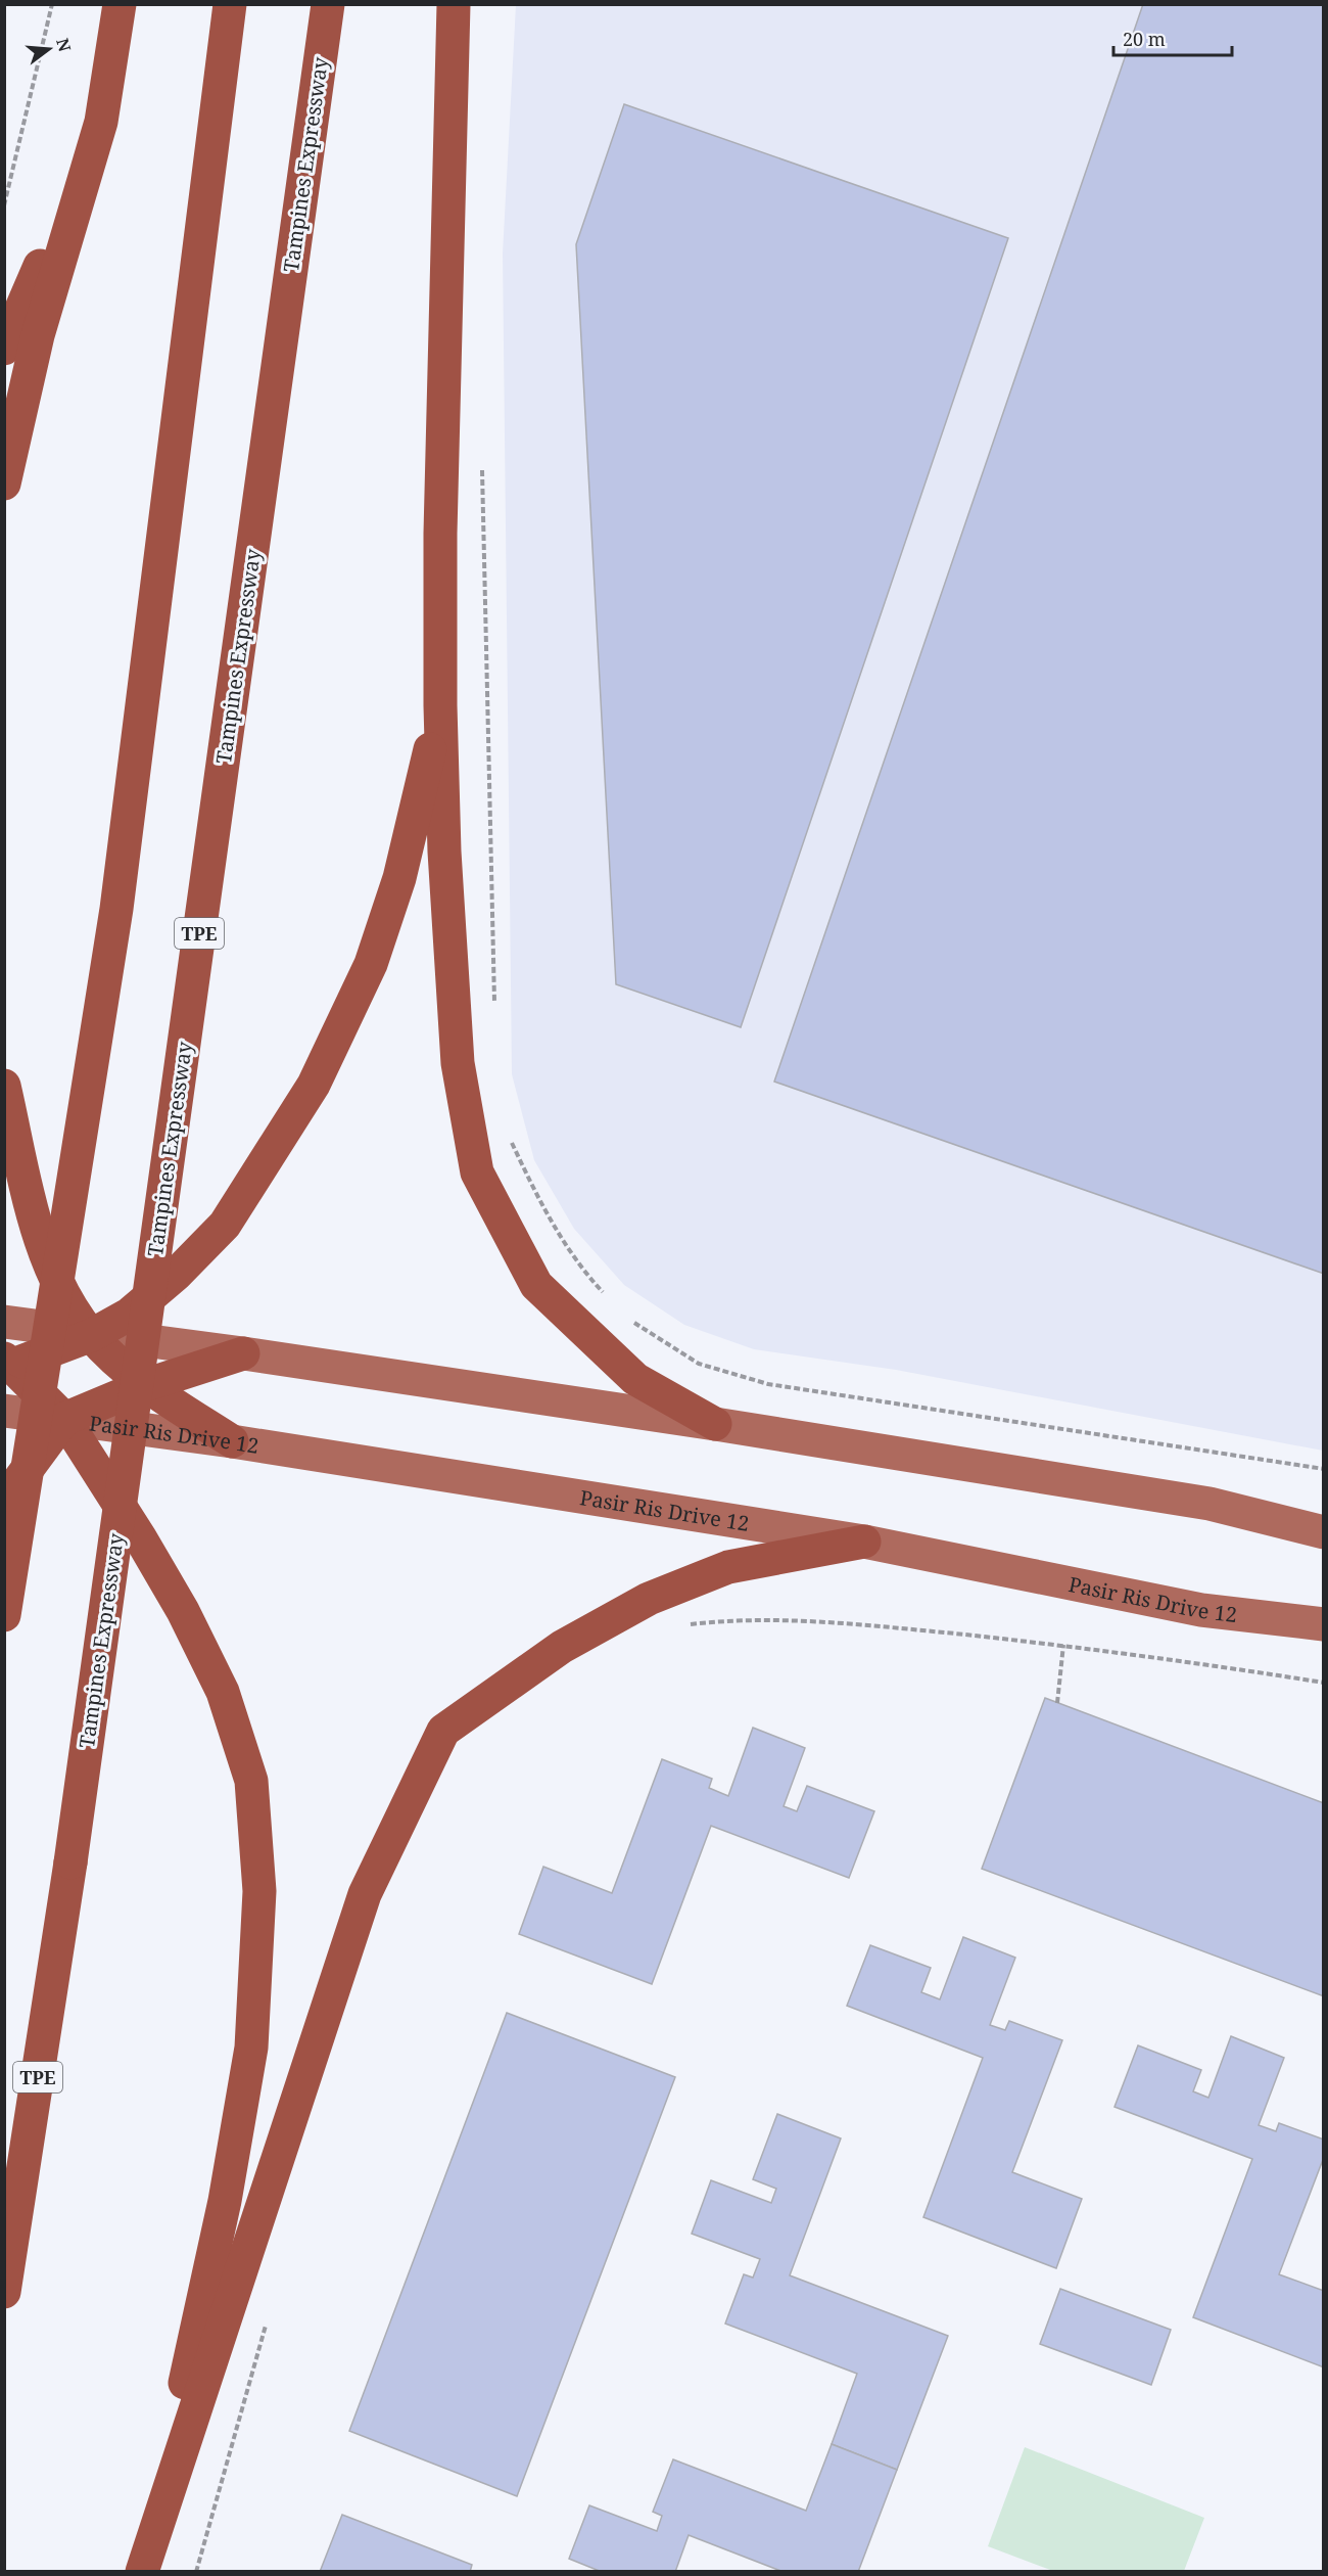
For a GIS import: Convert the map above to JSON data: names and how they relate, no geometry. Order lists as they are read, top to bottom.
{
  "streets": {
    "highway": ["Tampines Expressway", "TPE"],
    "main road": ["Pasir Ris Drive 12"]
  },
  "scale_bar": "20 m",
  "north": "right"
}
